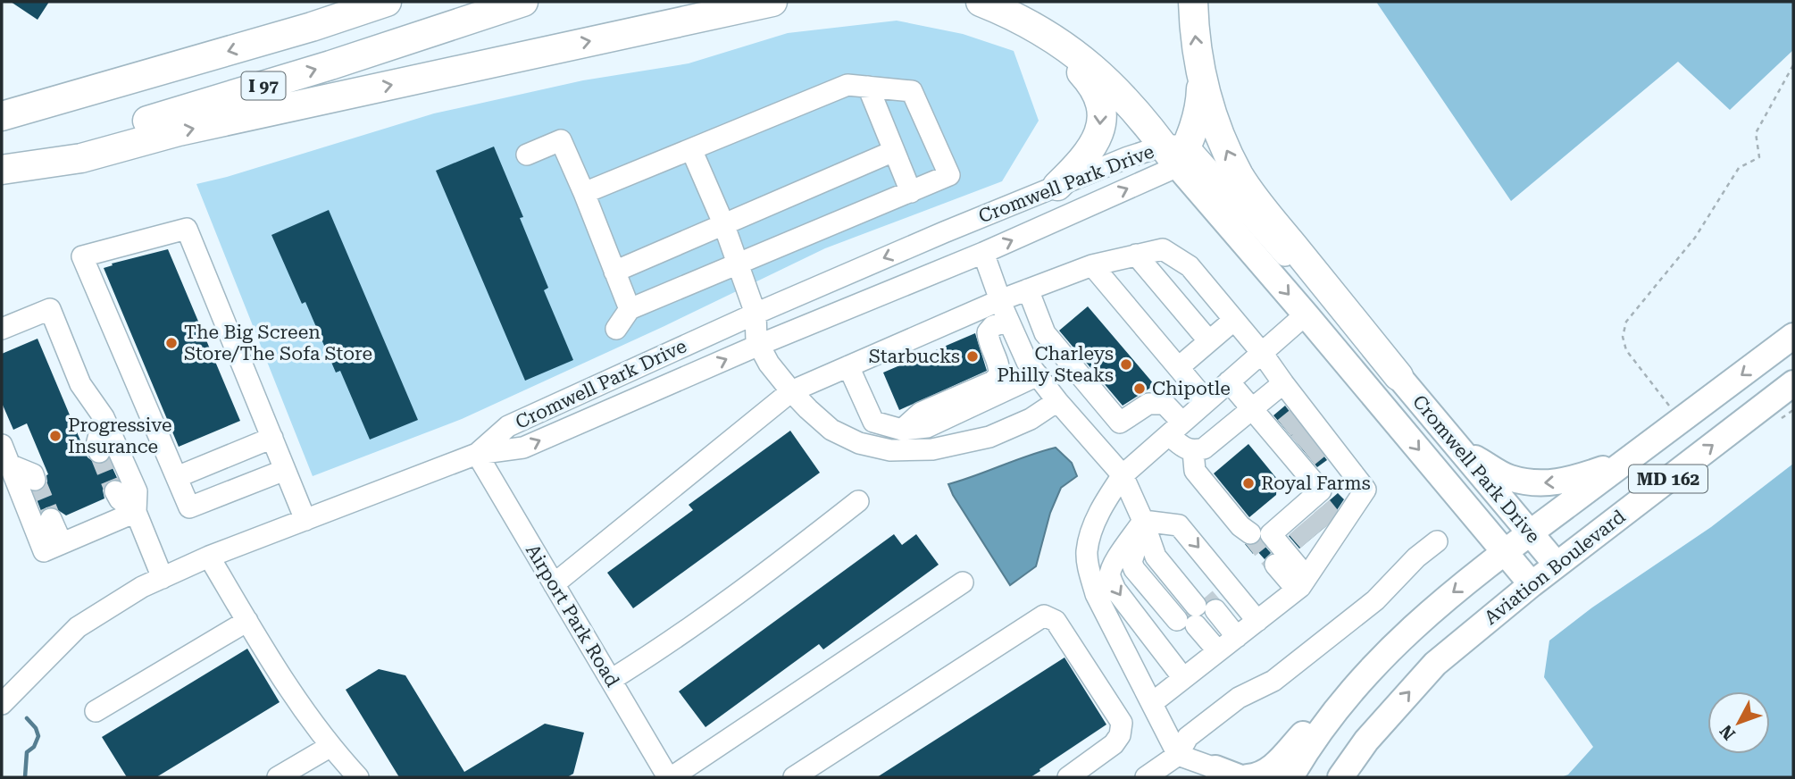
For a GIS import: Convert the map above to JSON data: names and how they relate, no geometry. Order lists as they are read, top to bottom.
{
  "streets": {
    "highway": ["I 97"],
    "main road": ["Cromwell Park Drive", "MD 162", "Aviation Boulevard"],
    "street": ["Airport Park Road"]
  },
  "crossings": [
    ["Cromwell Park Drive", "MD 162"],
    ["Cromwell Park Drive", "Aviation Boulevard"],
    ["Cromwell Park Drive", "Airport Park Road"]
  ],
  "places": [
    "The Big Screen Store/The Sofa Store",
    "Starbucks",
    "Charleys Philly Steaks",
    "Chipotle",
    "Progressive Insurance",
    "Royal Farms"
  ],
  "north": "bottom left"
}
